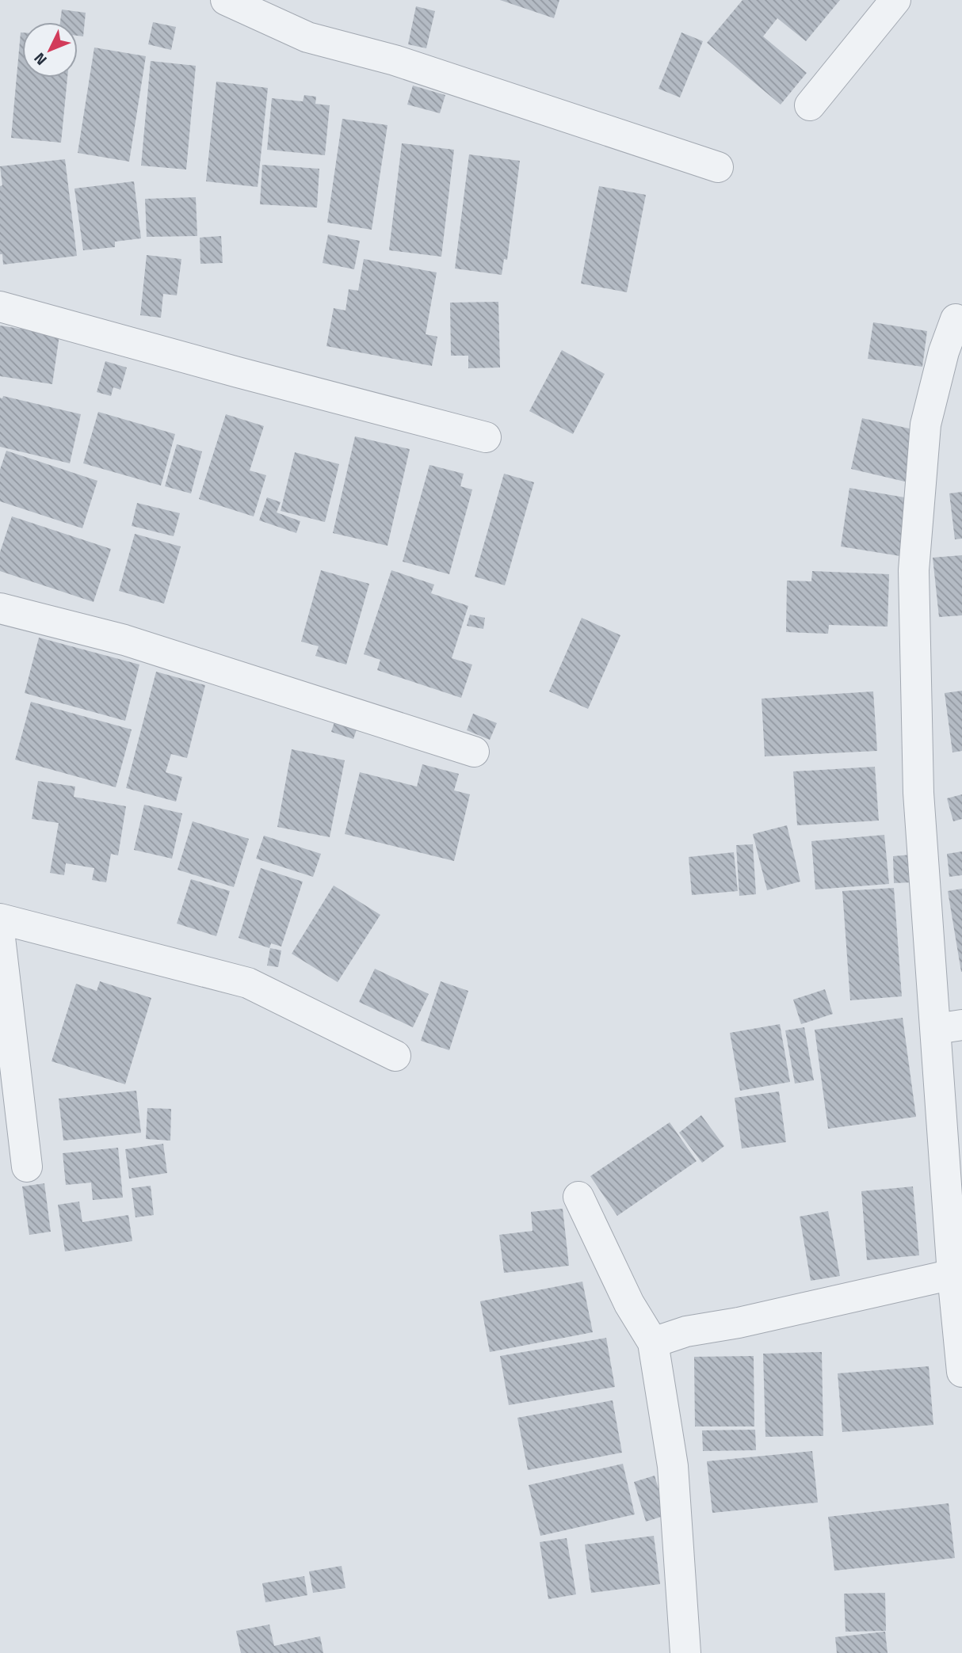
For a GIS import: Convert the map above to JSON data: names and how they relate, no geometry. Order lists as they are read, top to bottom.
{
  "north": "bottom left"
}
